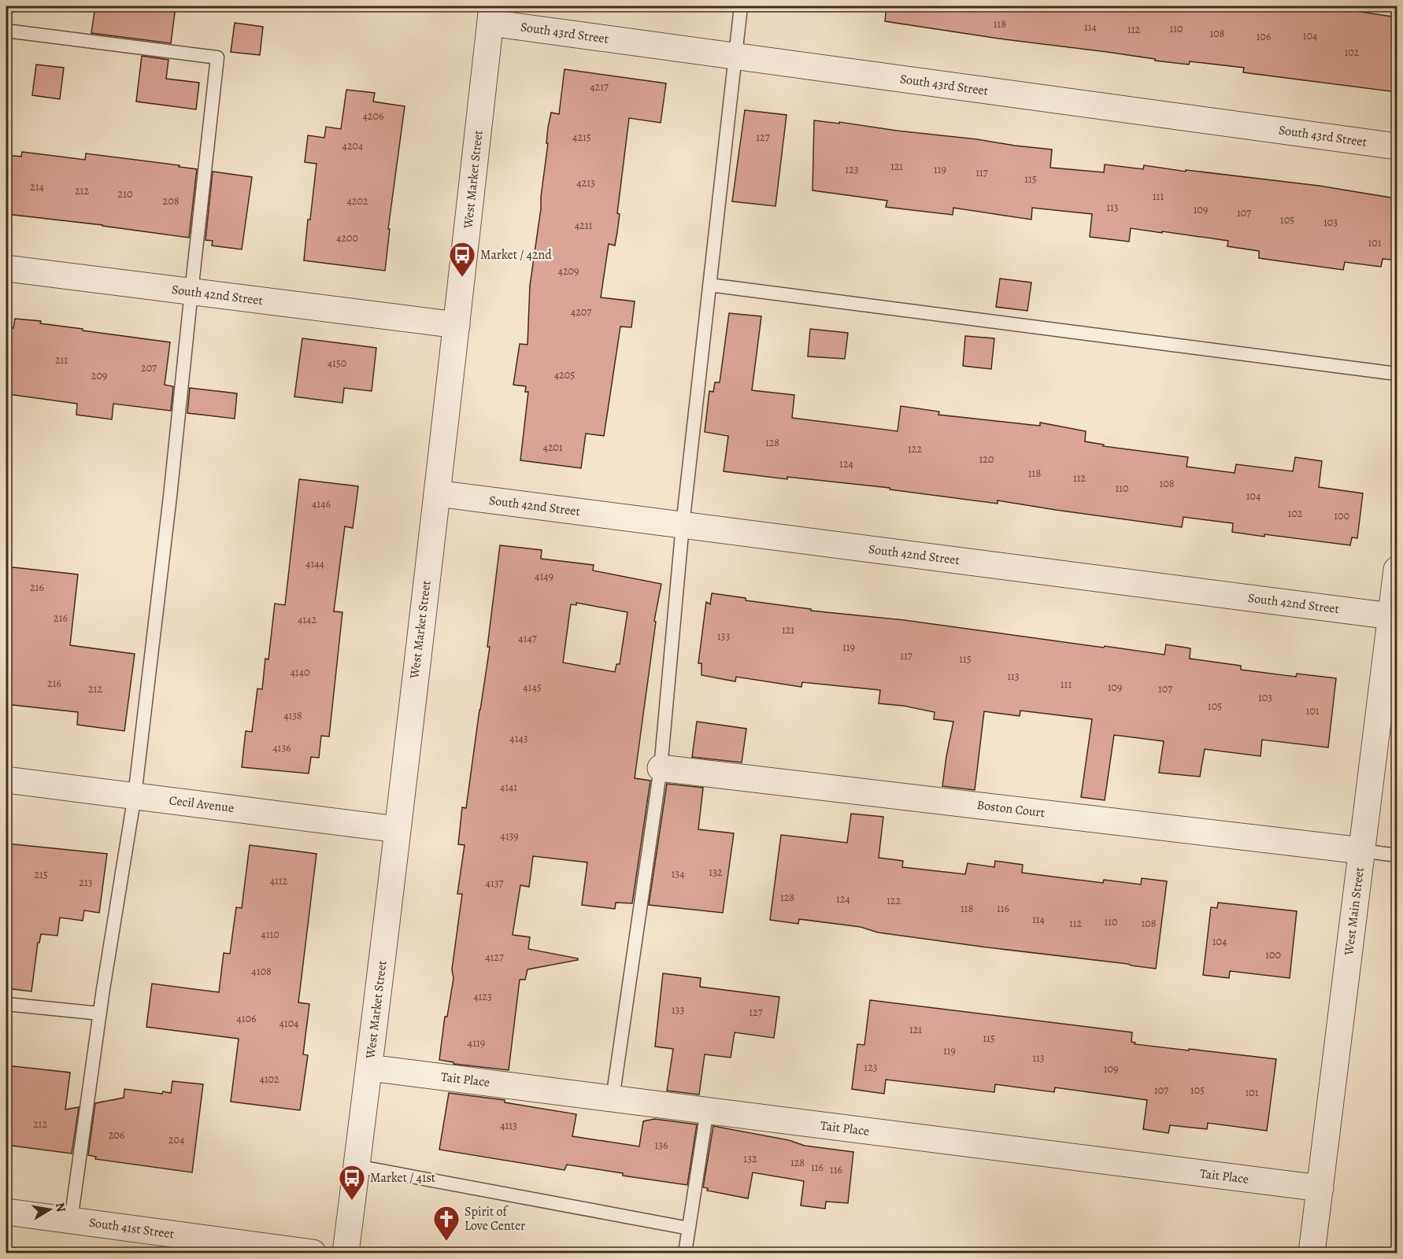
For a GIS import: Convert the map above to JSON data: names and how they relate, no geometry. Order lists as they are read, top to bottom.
{
  "streets": {
    "street": [
      "South 43rd Street",
      "West Market Street",
      "South 42nd Street",
      "Cecil Avenue",
      "Boston Court",
      "West Main Street",
      "Tait Place",
      "South 41st Street"
    ]
  },
  "crossings": [
    ["South 43rd Street", "West Market Street"],
    ["West Market Street", "South 42nd Street"],
    ["West Market Street", "Cecil Avenue"],
    ["West Market Street", "Tait Place"],
    ["South 42nd Street", "West Main Street"],
    ["Boston Court", "West Main Street"],
    ["West Main Street", "Tait Place"]
  ],
  "places": {
    "bus stop": ["Market / 42nd", "Market / 41st"],
    "church": ["Spirit of Love Center"]
  },
  "house_numbers": [
    "118",
    "114",
    "110",
    "112",
    "108",
    "104",
    "106",
    "102",
    "4217",
    "4206",
    "4215",
    "127",
    "4204",
    "121",
    "123",
    "119",
    "117",
    "115",
    "4213",
    "214",
    "212",
    "210",
    "111",
    "208",
    "4202",
    "113",
    "109",
    "107",
    "105",
    "103",
    "4211",
    "4200",
    "101",
    "4209",
    "4207",
    "211",
    "4150",
    "207",
    "4205",
    "209",
    "128",
    "4201",
    "122",
    "120",
    "124",
    "118",
    "112",
    "108",
    "110",
    "104",
    "4146",
    "102",
    "100",
    "4144",
    "4149",
    "216",
    "216",
    "4142",
    "121",
    "133",
    "4147",
    "119",
    "117",
    "115",
    "4140",
    "113",
    "216",
    "111",
    "4145",
    "109",
    "212",
    "107",
    "103",
    "105",
    "101",
    "4138",
    "4143",
    "4136",
    "4141",
    "4139",
    "132",
    "134",
    "215",
    "4112",
    "213",
    "4137",
    "128",
    "124",
    "122",
    "118",
    "116",
    "114",
    "110",
    "112",
    "108",
    "4110",
    "104",
    "100",
    "4127",
    "4108",
    "4123",
    "133",
    "127",
    "4106",
    "4104",
    "121",
    "115",
    "4119",
    "119",
    "113",
    "123",
    "109",
    "4102",
    "107",
    "105",
    "101",
    "212",
    "4113",
    "206",
    "204",
    "136",
    "132",
    "128",
    "116",
    "116"
  ],
  "north": "right"
}
